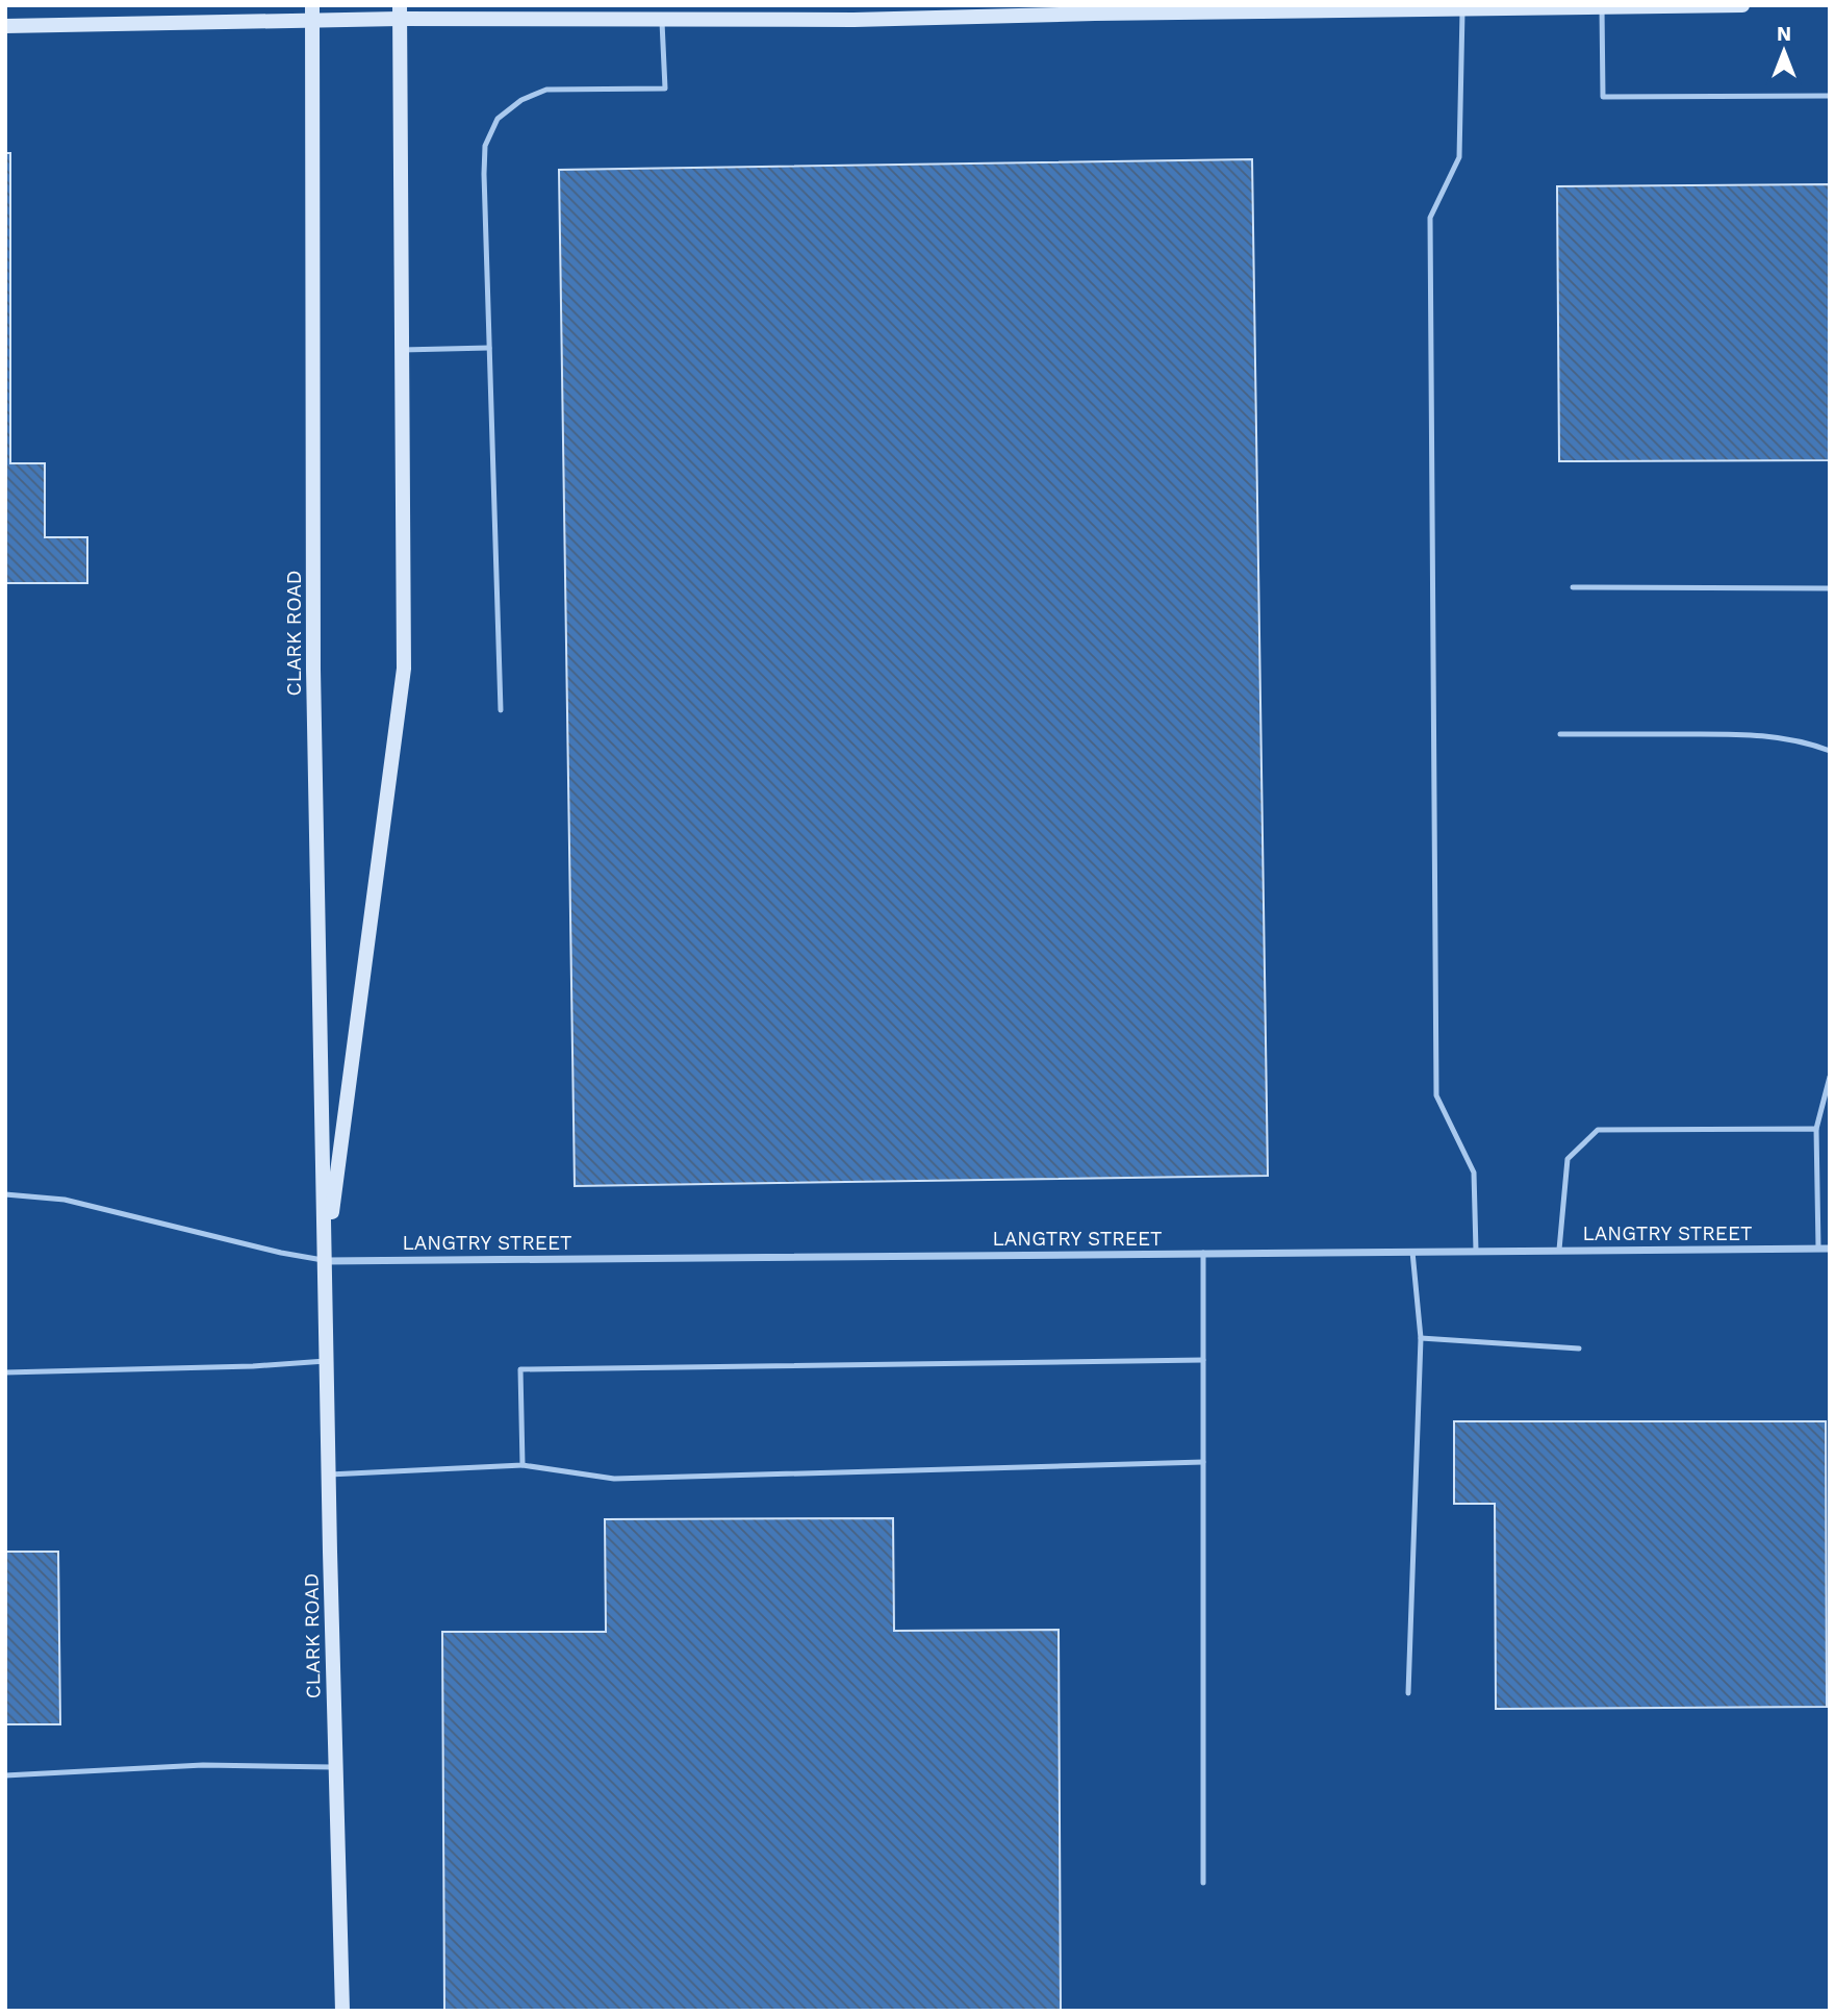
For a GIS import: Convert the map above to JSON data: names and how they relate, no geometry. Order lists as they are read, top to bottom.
{
  "streets": {
    "street": ["CLARK ROAD", "LANGTRY STREET"]
  },
  "crossings": [
    ["CLARK ROAD", "LANGTRY STREET"]
  ],
  "north": "top"
}
